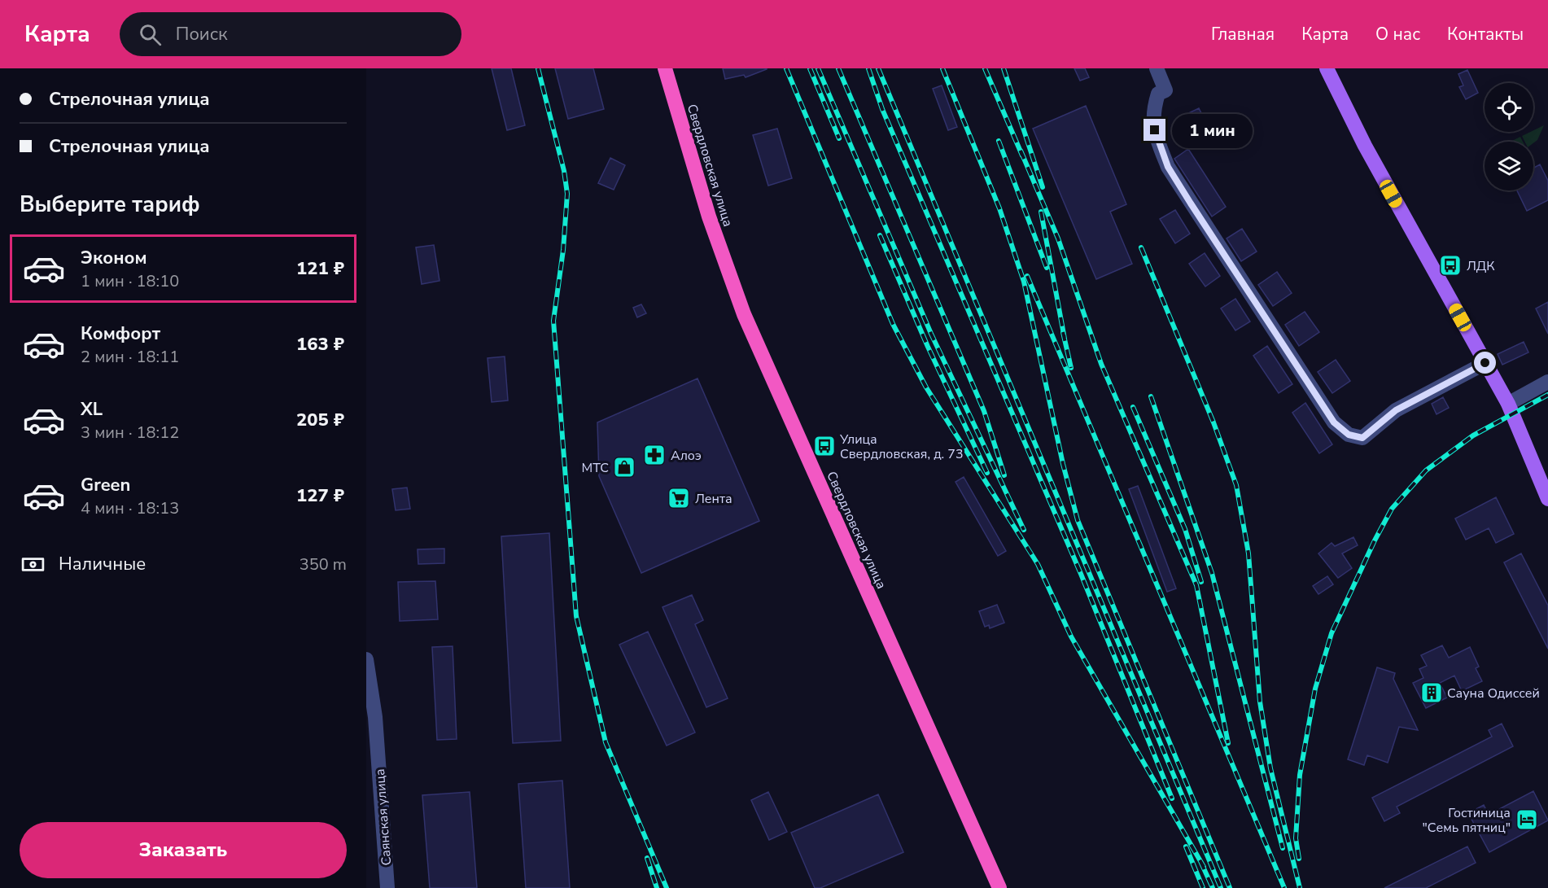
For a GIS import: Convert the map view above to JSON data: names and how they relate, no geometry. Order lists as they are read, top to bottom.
{
  "streets": {
    "highway": ["Свердловская улица"],
    "street": ["Саянская улица"]
  },
  "places": {
    "bus stop": ["ЛДК", "Улица Свердловская, д. 73"],
    "pharmacy": ["Алоэ"],
    "shop": ["МТС"],
    "supermarket": ["Лента"],
    "building": ["Сауна Одиссей"],
    "hotel": ["Гостиница \"Семь пятниц\""]
  },
  "page": {
    "header": "Карта",
    "search": "Поиск",
    "nav": [
      "Главная",
      "Карта",
      "О нас",
      "Контакты"
    ],
    "banner": ["Стрелочная улица", "Стрелочная улица"],
    "bubble": "1 мин",
    "heading": "Выберите тариф",
    "list": [
      {
        "name": "Эконом",
        "note": "1 мин · 18:10",
        "value": "121 ₽"
      },
      {
        "name": "Комфорт",
        "note": "2 мин · 18:11",
        "value": "163 ₽"
      },
      {
        "name": "XL",
        "note": "3 мин · 18:12",
        "value": "205 ₽"
      },
      {
        "name": "Green",
        "note": "4 мин · 18:13",
        "value": "127 ₽"
      }
    ],
    "pay": ["Наличные", "350 m"],
    "buttons": "Заказать"
  }
}
